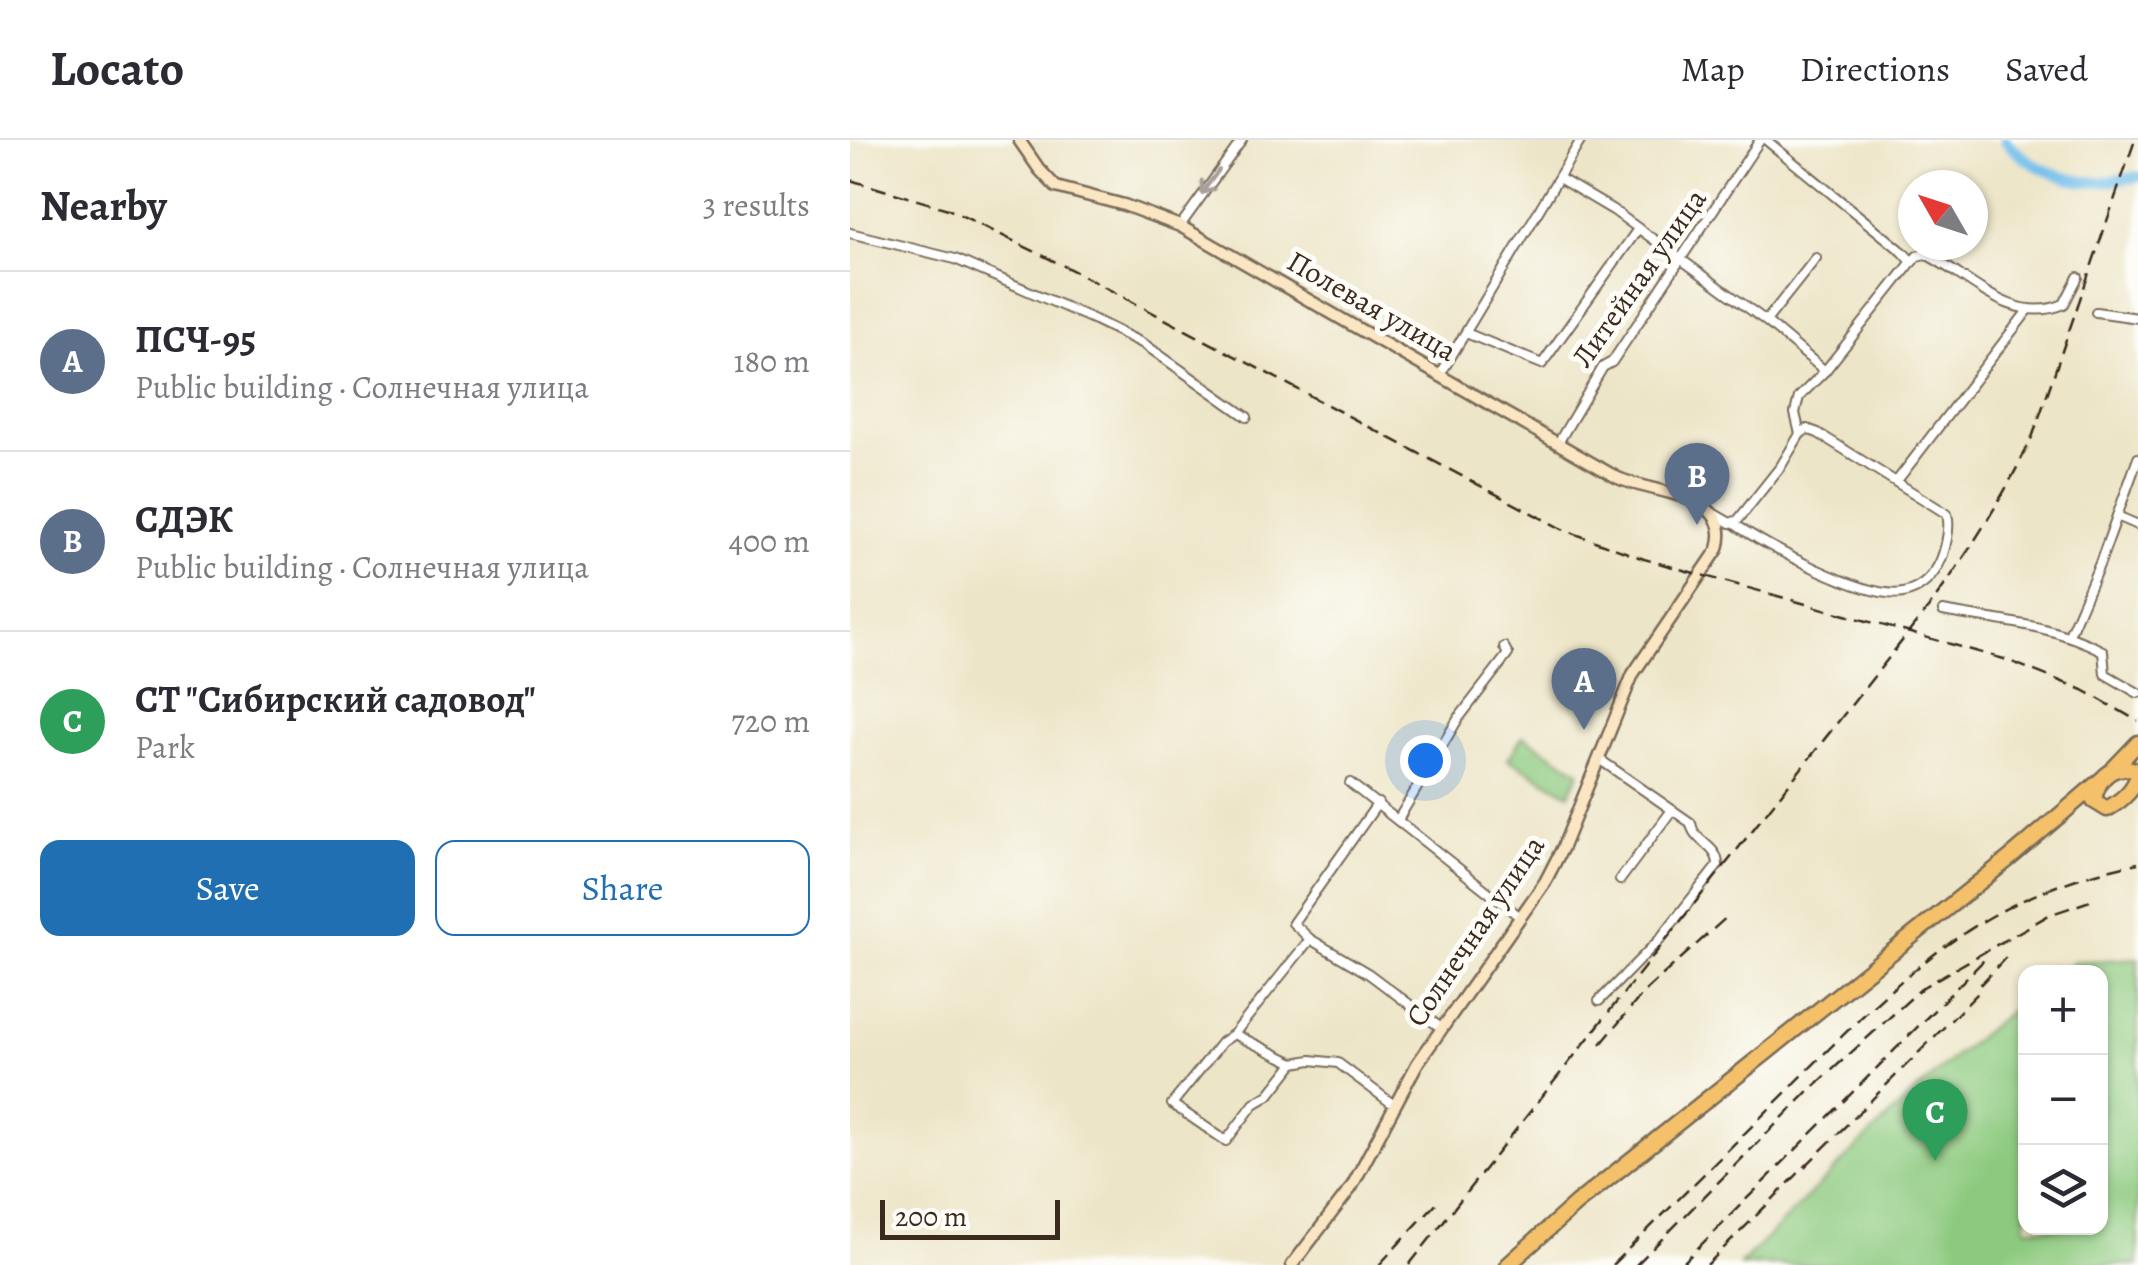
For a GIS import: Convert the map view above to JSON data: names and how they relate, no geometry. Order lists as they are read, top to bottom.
{
  "streets": {
    "street": ["Литейная улица", "Полевая улица", "Солнечная улица"]
  },
  "crossings": [
    ["Литейная улица", "Полевая улица"],
    ["Полевая улица", "Солнечная улица"]
  ],
  "scale_bar": "200 m",
  "north": "top left",
  "page": {
    "header": "Locato",
    "nav": ["Map", "Directions", "Saved"],
    "heading": ["Nearby", "3 results"],
    "list": [
      {
        "mark": "A",
        "name": "ПСЧ-95",
        "note": "Public building · Солнечная улица",
        "value": "180 m"
      },
      {
        "mark": "B",
        "name": "СДЭК",
        "note": "Public building · Солнечная улица",
        "value": "400 m"
      },
      {
        "mark": "C",
        "name": "СТ \"Сибирский садовод\"",
        "note": "Park",
        "value": "720 m"
      }
    ],
    "pins": ["B", "A", "C"],
    "buttons": ["Save", "Share"],
    "map_buttons": ["+", "−"],
    "scale": "200 m"
  }
}
